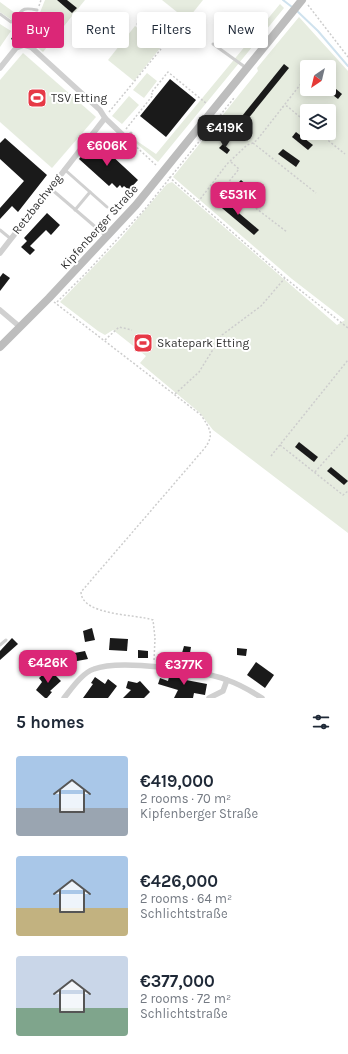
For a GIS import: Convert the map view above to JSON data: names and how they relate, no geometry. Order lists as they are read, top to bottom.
{
  "streets": {
    "street": ["Retzbachweg", "Kipfenberger Straße"]
  },
  "places": {
    "sports": ["TSV Etting", "Skatepark Etting"]
  },
  "north": "bottom left",
  "page": {
    "chip": [
      "Buy",
      "Rent",
      "Filters",
      "New"
    ],
    "price": [
      "€419K",
      "€606K",
      "€531K",
      "€426K",
      "€377K"
    ],
    "heading": "5 homes",
    "list": [
      {
        "name": "€419,000",
        "note": "2 rooms · 70 m² · Kipfenberger Straße"
      },
      {
        "name": "€426,000",
        "note": "2 rooms · 64 m² · Schlichtstraße"
      },
      {
        "name": "€377,000",
        "note": "2 rooms · 72 m² · Schlichtstraße"
      }
    ]
  }
}
